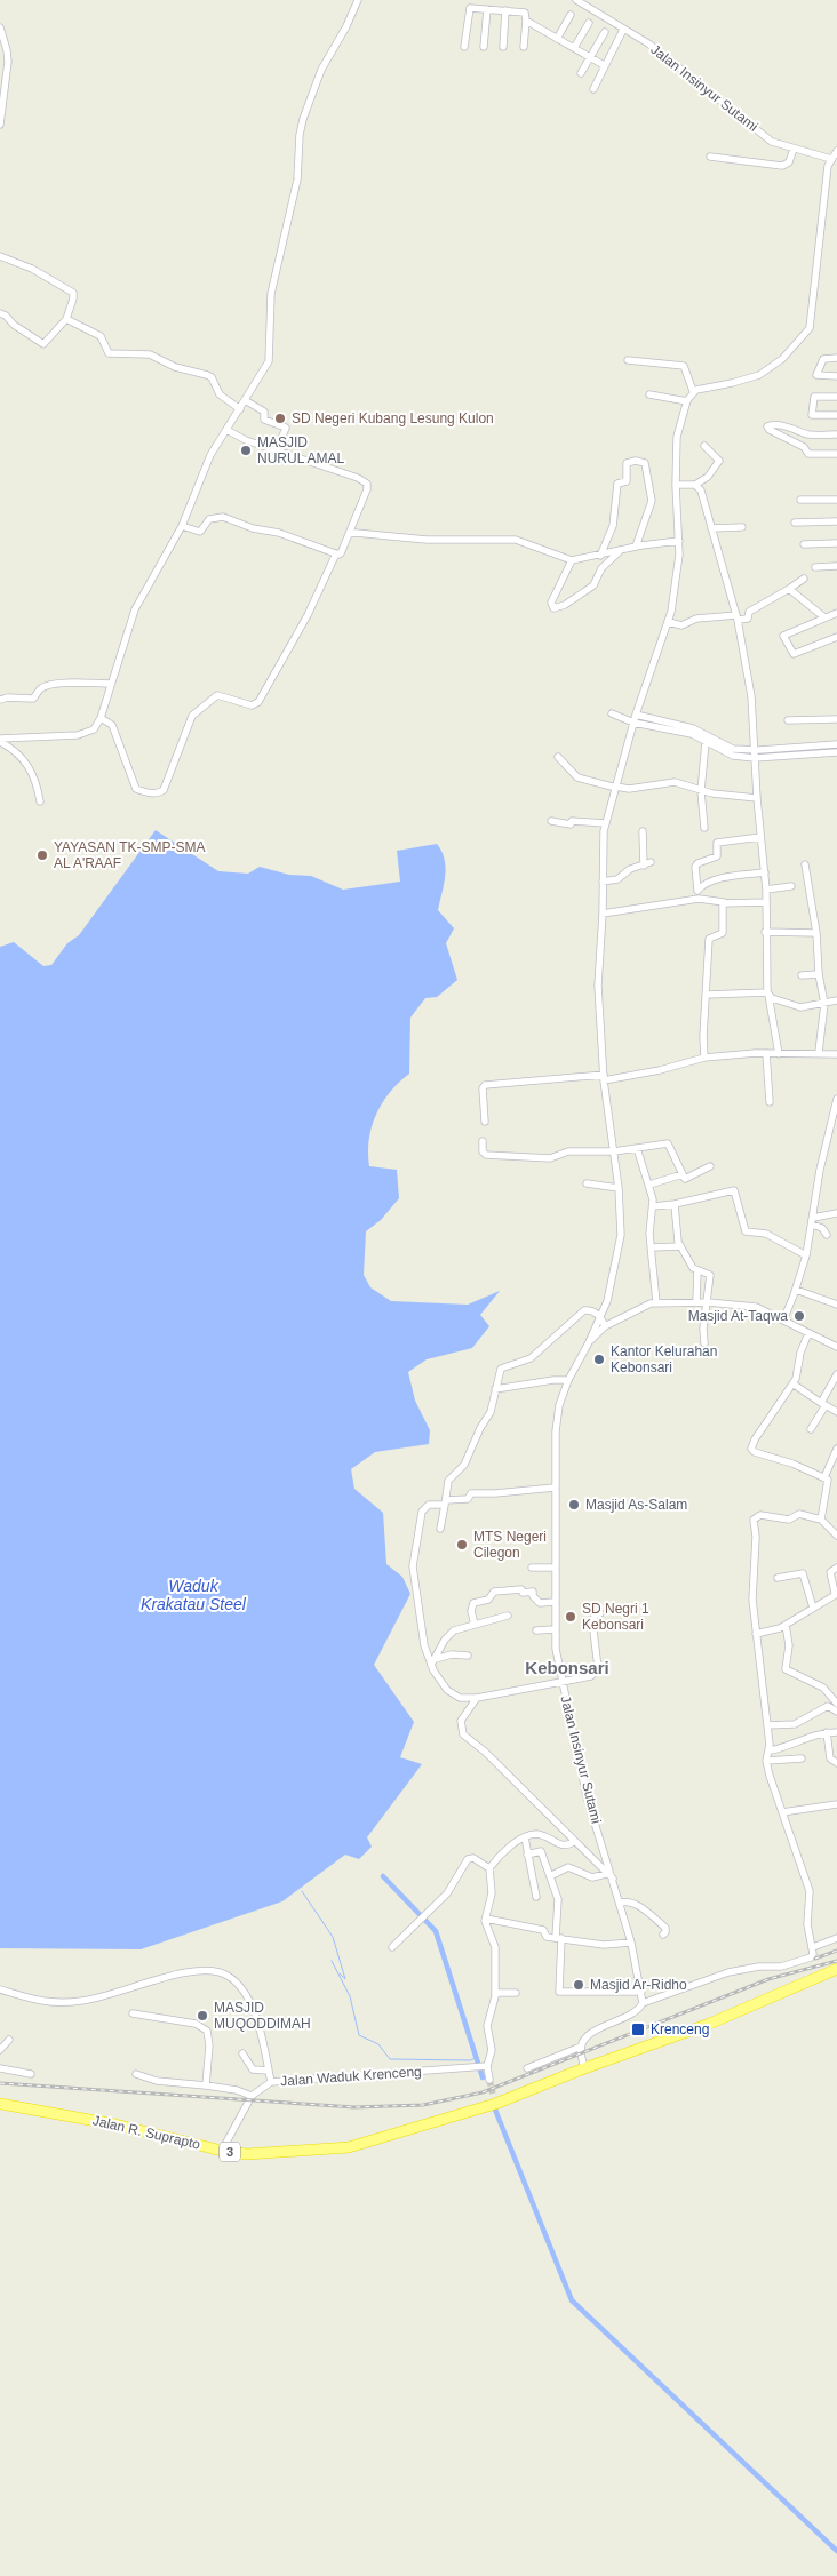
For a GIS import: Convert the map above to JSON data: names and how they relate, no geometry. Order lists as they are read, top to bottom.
{
  "streets": {
    "highway": ["Jalan R. Suprapto", "3"],
    "street": ["Jalan Insinyur Sutami", "Jalan Waduk Krenceng"]
  },
  "crossings": [
    ["Jalan R. Suprapto", "3"]
  ],
  "districts": ["Kebonsari"],
  "water": ["Waduk Krakatau Steel"],
  "places": {
    "other": [
      "SD Negeri Kubang Lesung Kulon",
      "MASJID NURUL AMAL",
      "YAYASAN TK-SMP-SMA AL A'RAAF",
      "Masjid At-Taqwa",
      "Kantor Kelurahan Kebonsari",
      "Masjid As-Salam",
      "MTS Negeri Cilegon",
      "SD Negri 1 Kebonsari",
      "Masjid Ar-Ridho",
      "MASJID MUQODDIMAH"
    ],
    "transit": ["Krenceng"]
  }
}
